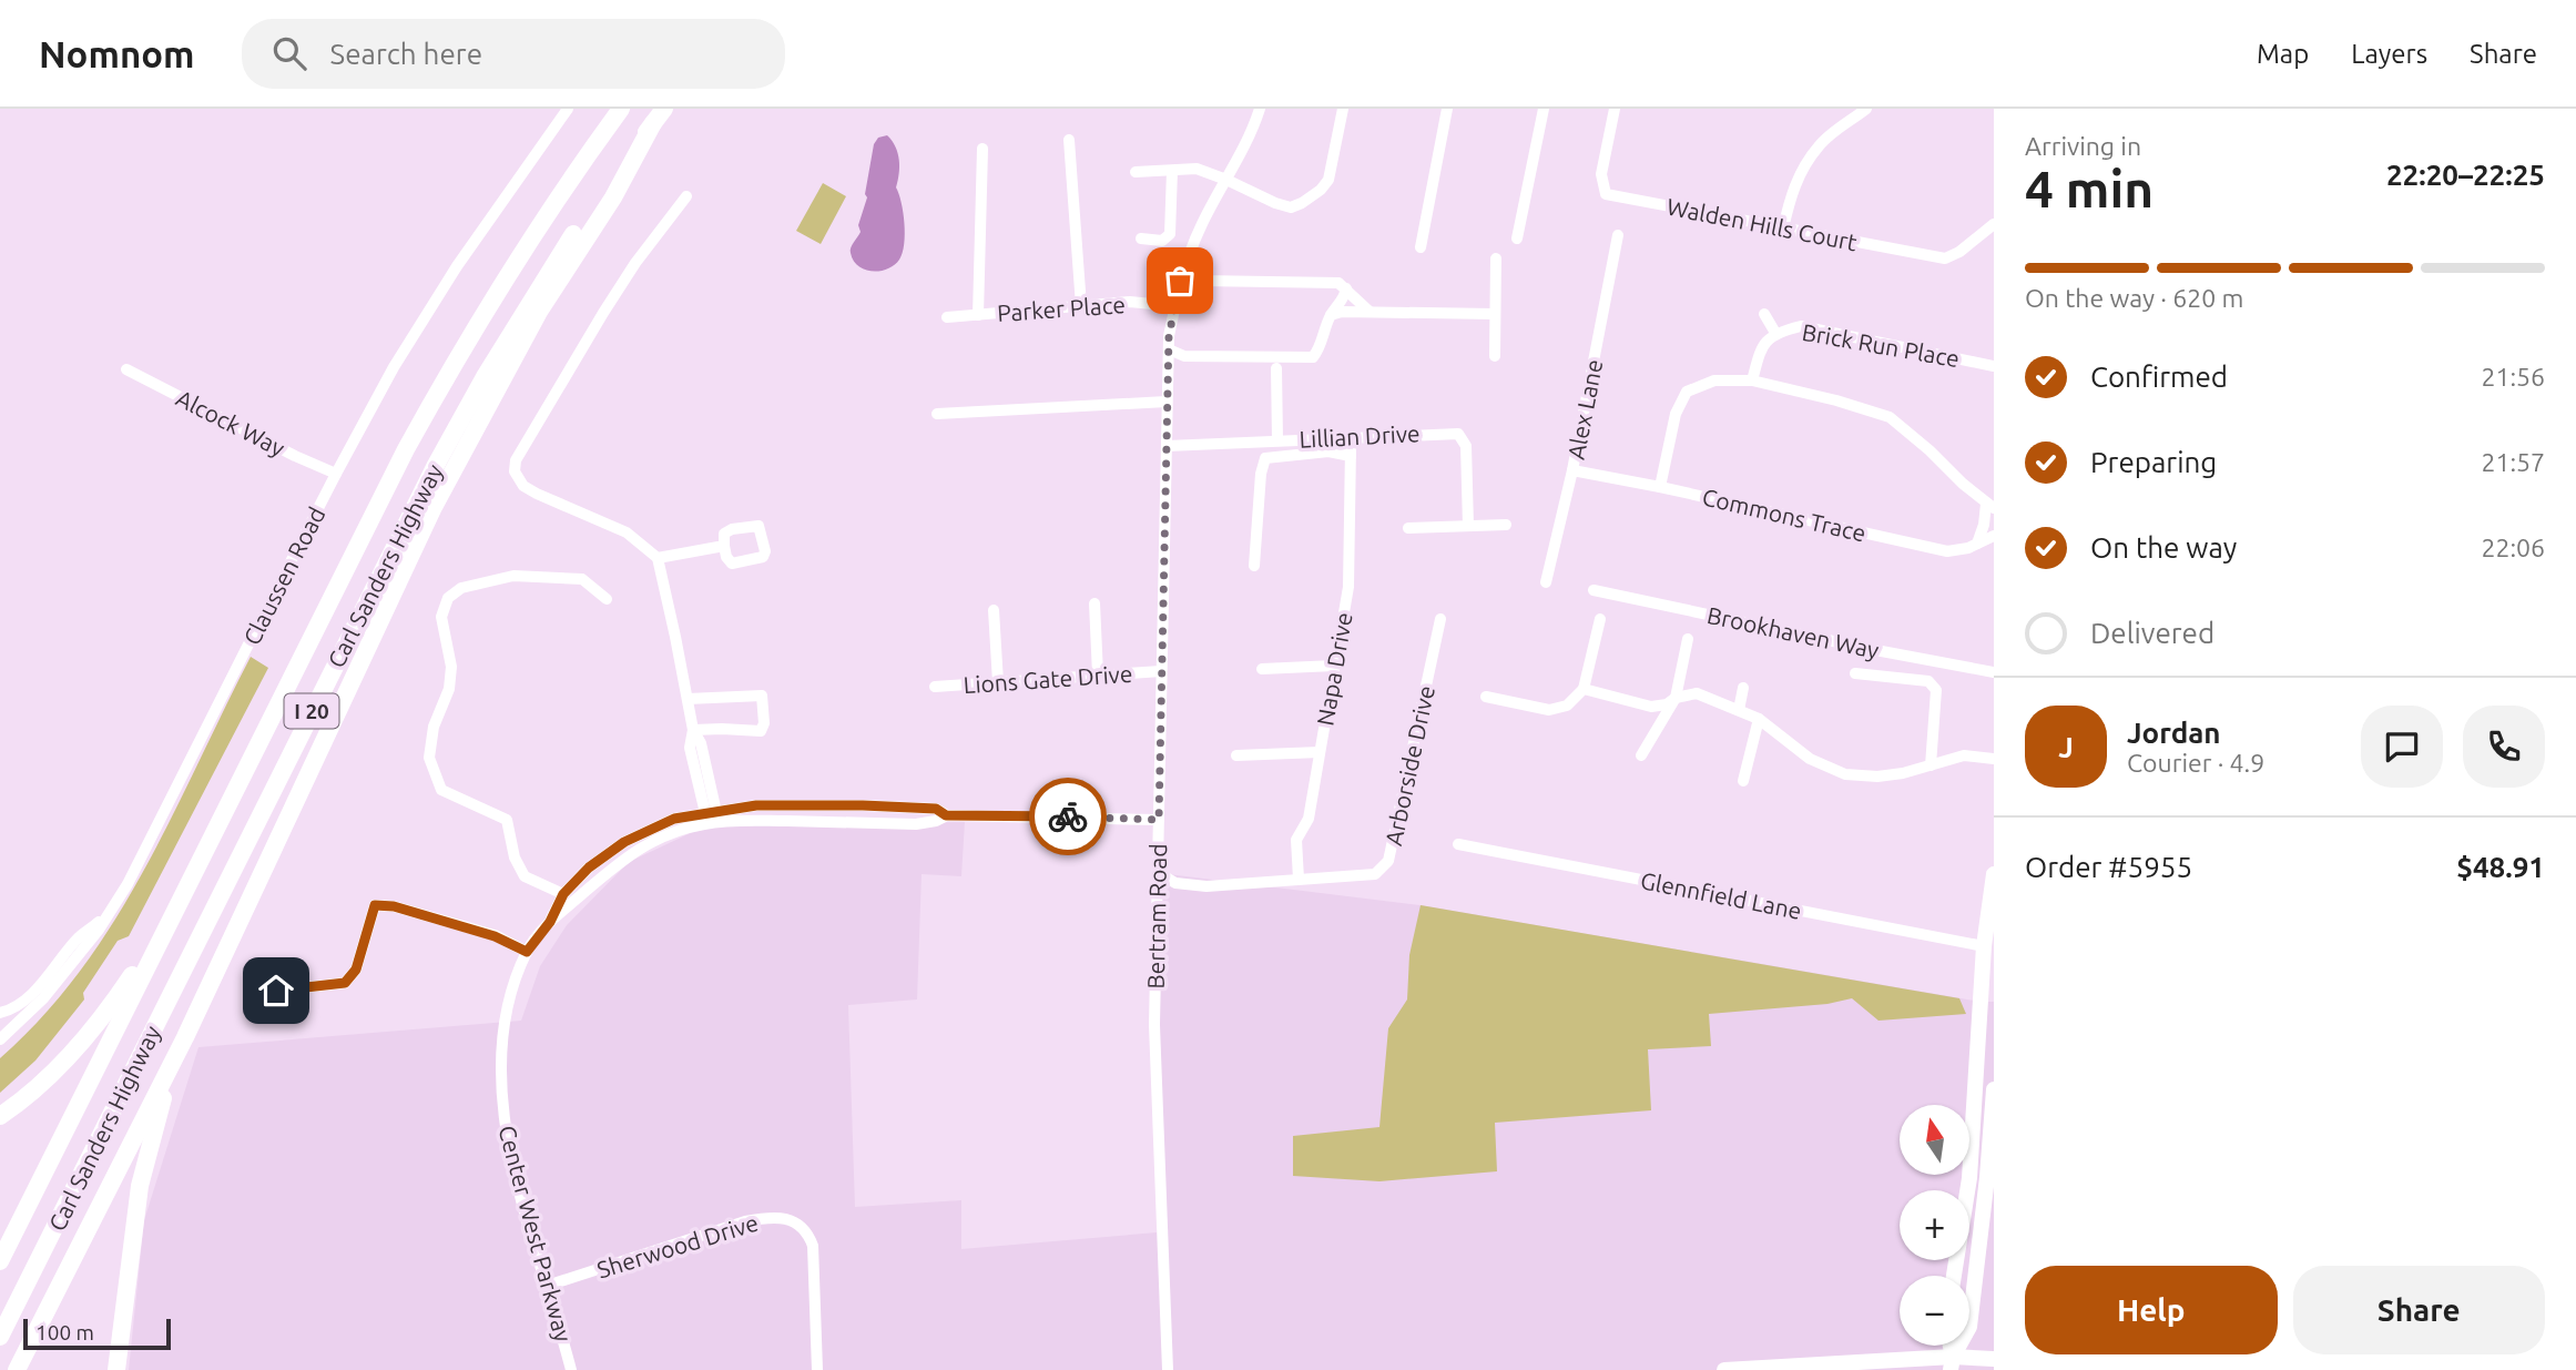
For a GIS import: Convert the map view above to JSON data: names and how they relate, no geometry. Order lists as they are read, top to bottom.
{
  "streets": {
    "highway": ["Carl Sanders Highway", "I 20"],
    "street": [
      "Walden Hills Court",
      "Parker Place",
      "Brick Run Place",
      "Alex Lane",
      "Alcock Way",
      "Lillian Drive",
      "Commons Trace",
      "Claussen Road",
      "Brookhaven Way",
      "Napa Drive",
      "Lions Gate Drive",
      "Arborside Drive",
      "Glennfield Lane",
      "Bertram Road",
      "Center West Parkway",
      "Sherwood Drive"
    ]
  },
  "crossings": [
    ["Parker Place", "Bertram Road"],
    ["Alex Lane", "Commons Trace"],
    ["Alcock Way", "Claussen Road"],
    ["Lillian Drive", "Bertram Road"],
    ["Napa Drive", "Arborside Drive"],
    ["Lions Gate Drive", "Bertram Road"],
    ["Arborside Drive", "Bertram Road"],
    ["Bertram Road", "Center West Parkway"],
    ["Center West Parkway", "Sherwood Drive"]
  ],
  "scale_bar": "100 m",
  "north": "top",
  "page": {
    "header": "Nomnom",
    "search": "Search here",
    "nav": ["Map", "Layers", "Share"],
    "heading": ["4 min", "Arriving in", "22:20–22:25"],
    "panel": [
      "Jordan",
      "Courier · 4.9",
      "Order #5955",
      "$48.91"
    ],
    "bar": "On the way · 620 m",
    "list": [
      ["Confirmed", "21:56"],
      ["Preparing", "21:57"],
      ["On the way", "22:06"],
      "Delivered"
    ],
    "round": "J",
    "map_buttons": ["+", "−"],
    "buttons": ["Help", "Share"],
    "scale": "100 m"
  }
}
